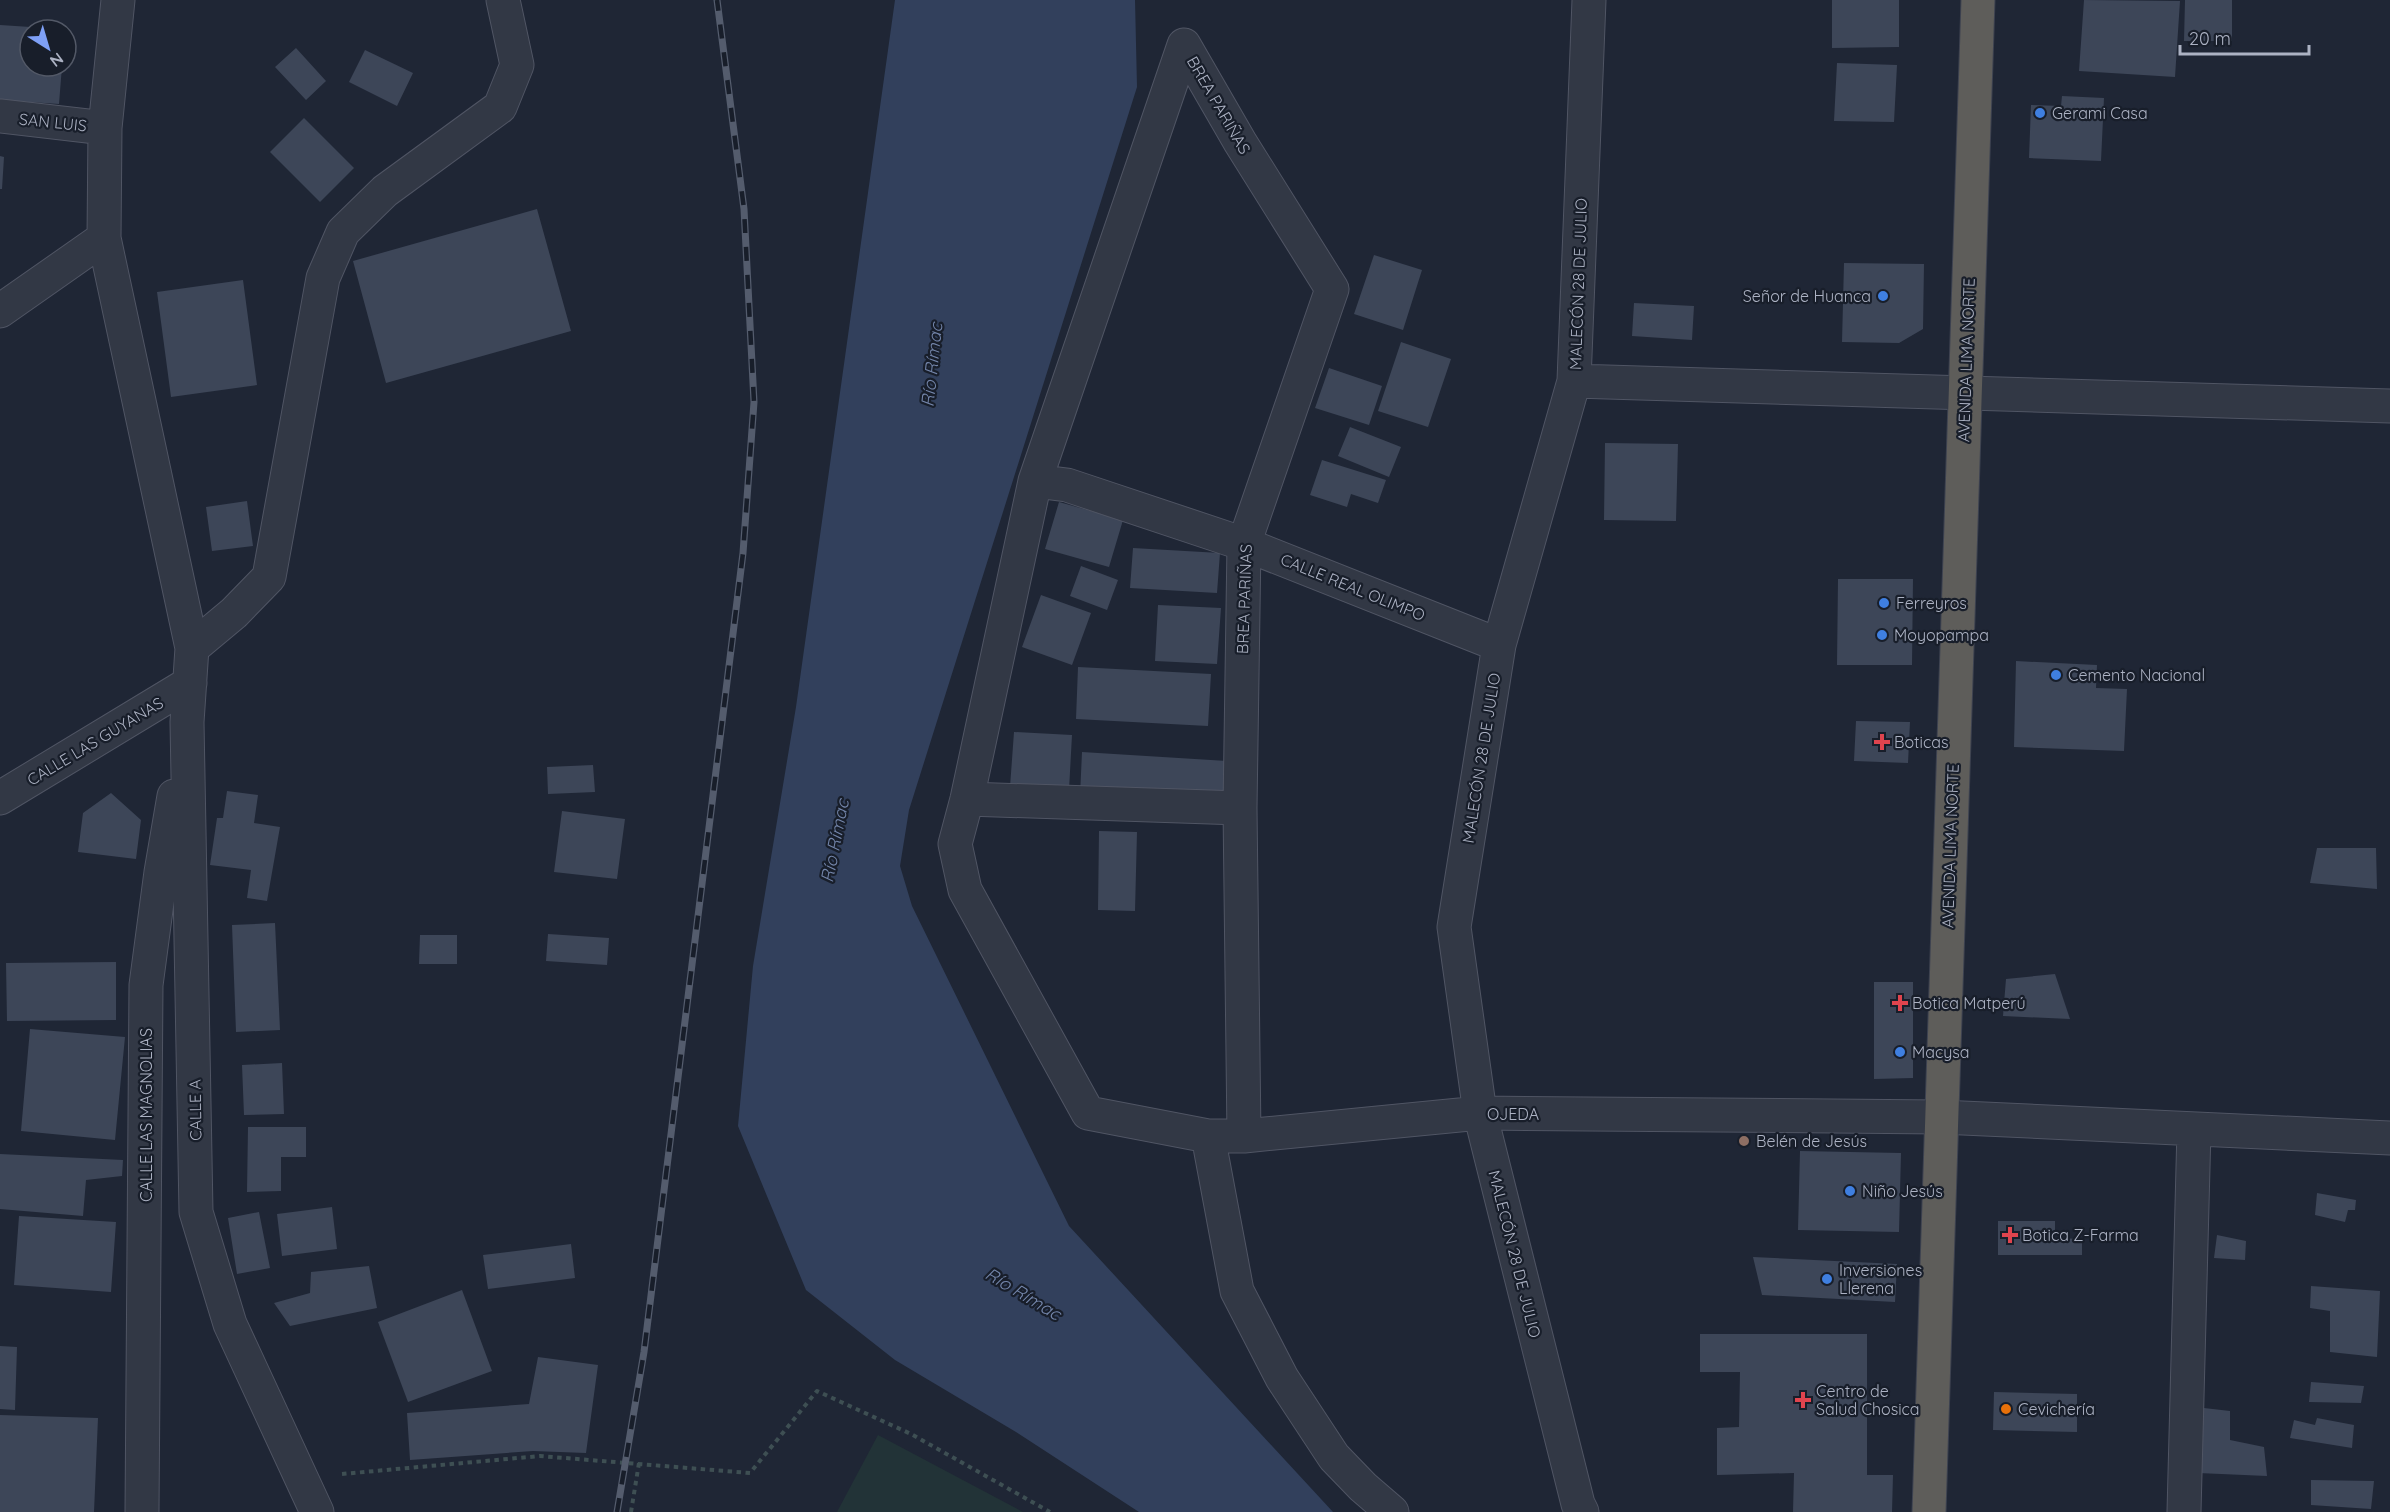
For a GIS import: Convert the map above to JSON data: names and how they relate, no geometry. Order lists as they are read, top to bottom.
{
  "streets": {
    "highway": ["AVENIDA LIMA NORTE"],
    "street": [
      "BREA PARIÑAS",
      "SAN LUIS",
      "MALECÓN 28 DE JULIO",
      "CALLE REAL OLIMPO",
      "CALLE LAS GUYANAS",
      "CALLE A",
      "OJEDA",
      "CALLE LAS MAGNOLIAS"
    ]
  },
  "crossings": [
    ["BREA PARIÑAS", "CALLE REAL OLIMPO"],
    ["BREA PARIÑAS", "OJEDA"],
    ["SAN LUIS", "CALLE A"],
    ["MALECÓN 28 DE JULIO", "CALLE REAL OLIMPO"],
    ["MALECÓN 28 DE JULIO", "OJEDA"],
    ["AVENIDA LIMA NORTE", "OJEDA"],
    ["CALLE LAS GUYANAS", "CALLE A"],
    ["CALLE A", "CALLE LAS MAGNOLIAS"]
  ],
  "water": ["Río Rímac"],
  "places": {
    "other": [
      "Gerami Casa",
      "Señor de Huanca",
      "Ferreyros",
      "Moyopampa",
      "Cemento Nacional",
      "Macysa",
      "Belén de Jesús",
      "Niño Jesús",
      "Inversiones Llerena",
      "Cevichería"
    ],
    "health": [
      "Boticas",
      "Botica Matperú",
      "Botica Z-Farma",
      "Centro de Salud Chosica"
    ]
  },
  "scale_bar": "20 m",
  "north": "bottom right"
}
